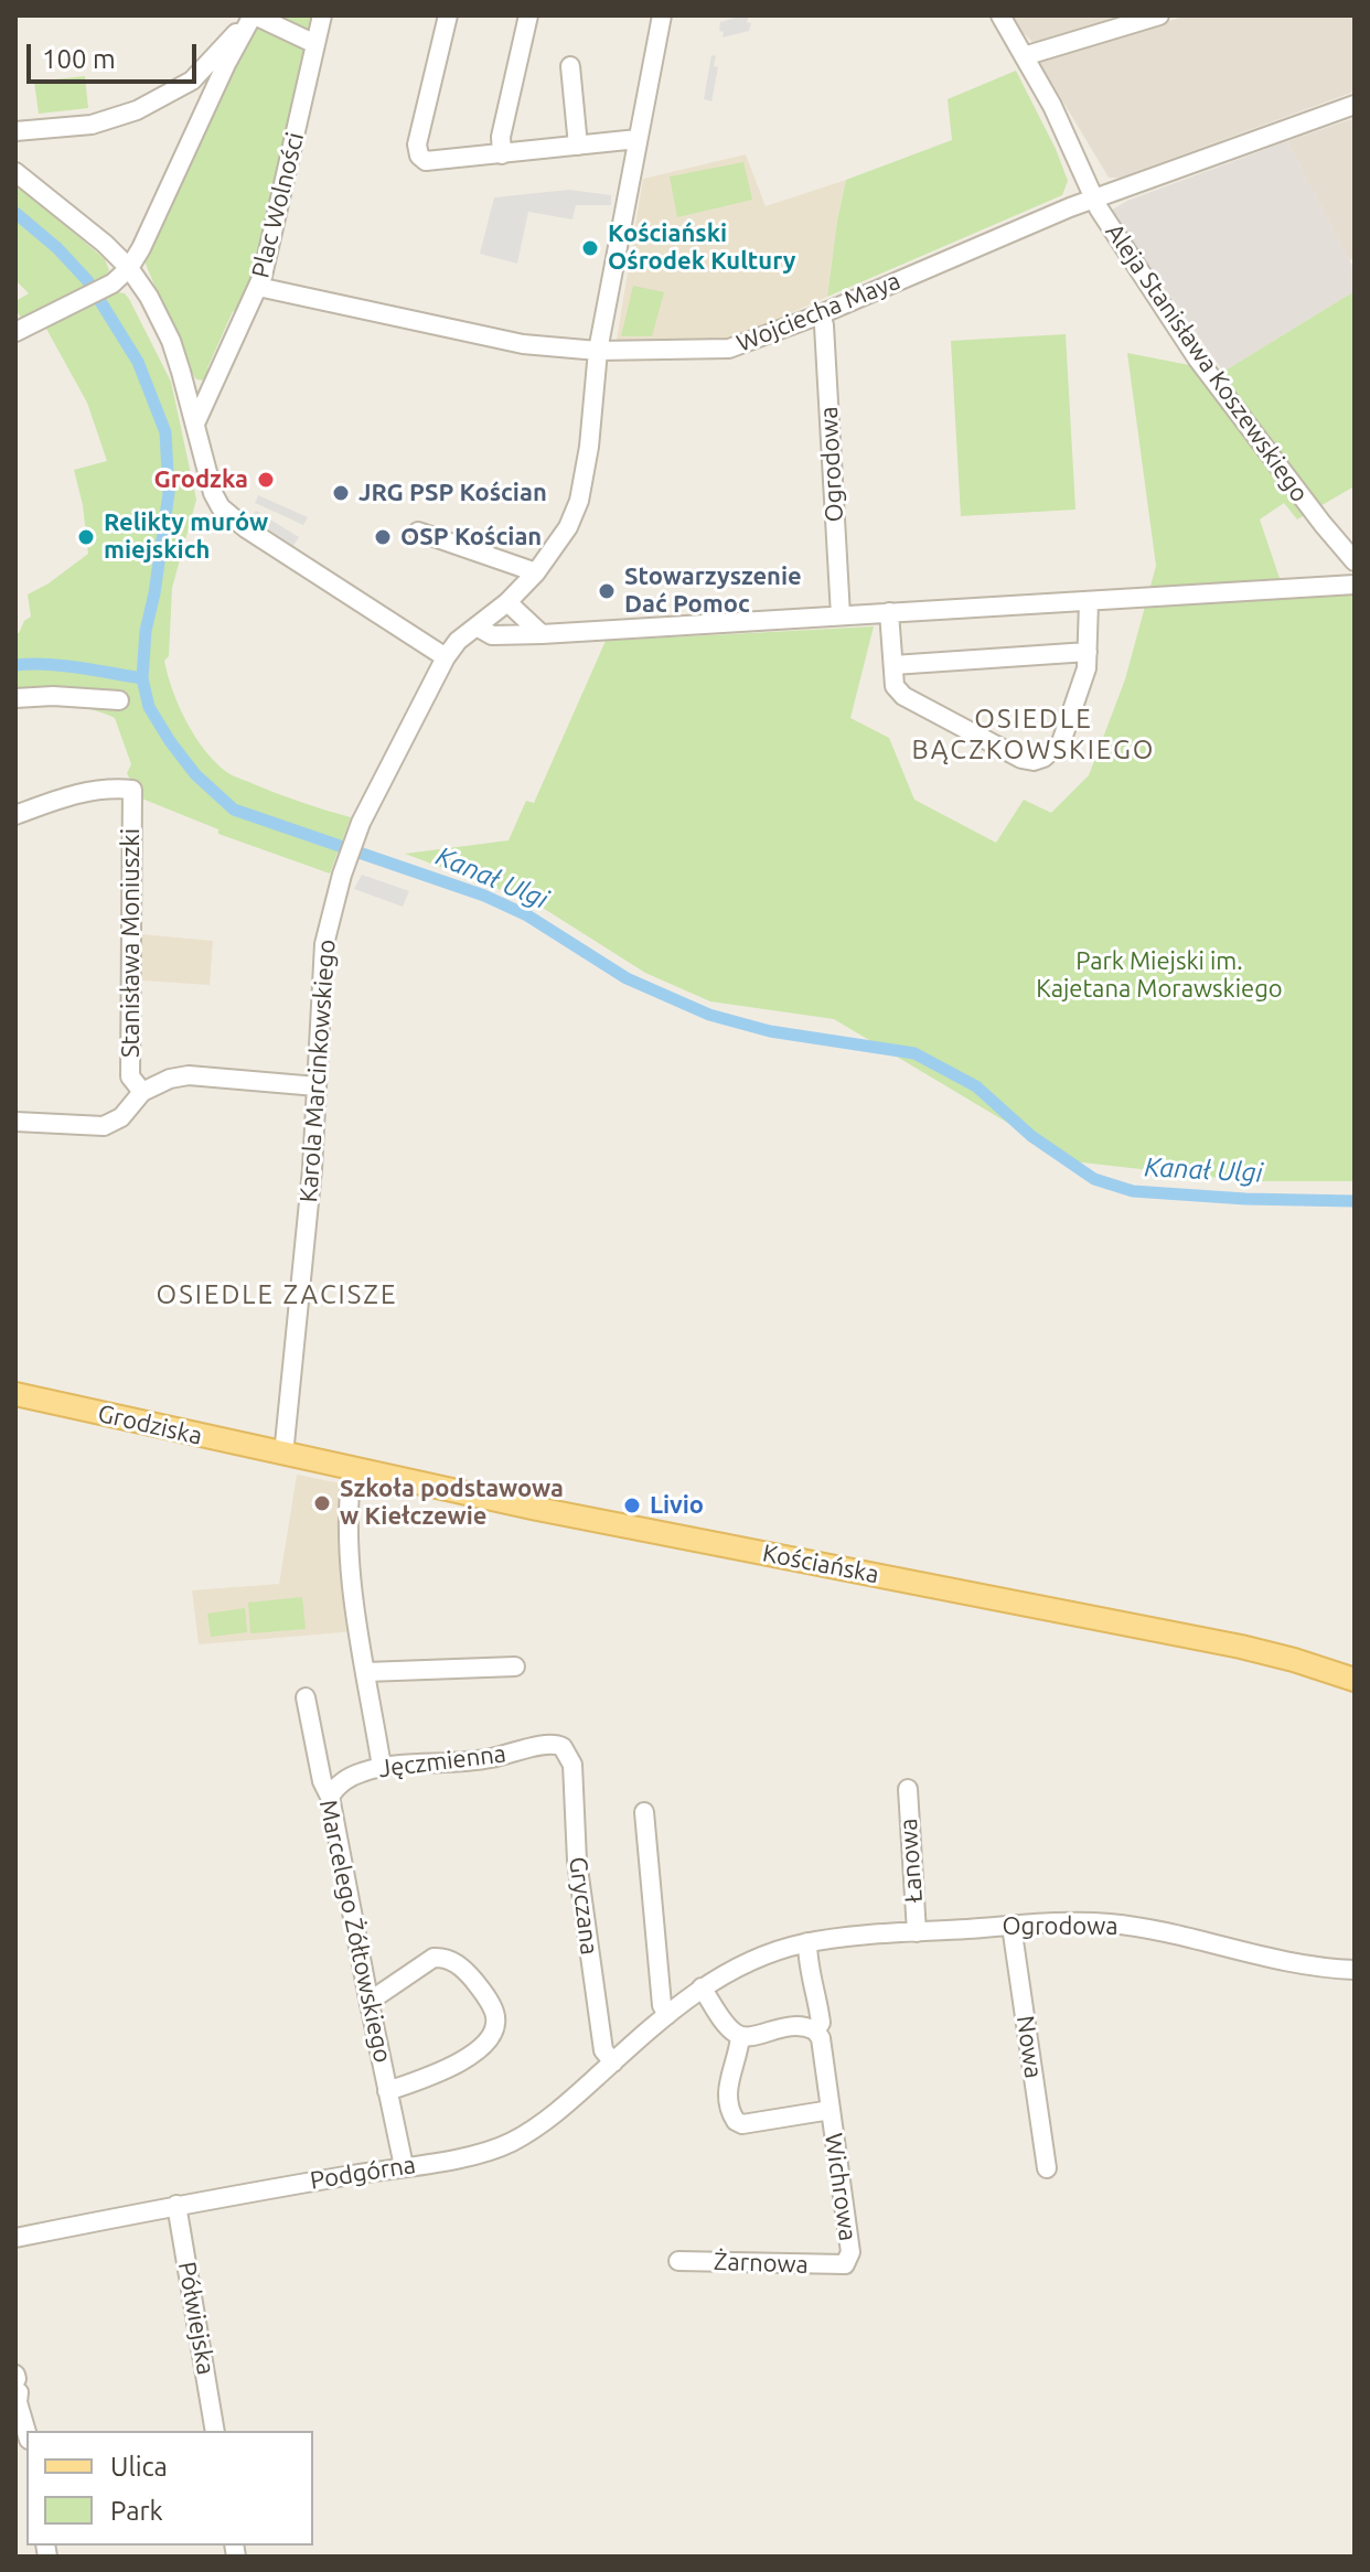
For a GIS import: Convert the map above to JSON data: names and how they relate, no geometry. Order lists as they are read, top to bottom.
{
  "streets": {
    "main road": ["Grodziska", "Kościańska"],
    "street": [
      "Plac Wolności",
      "Wojciecha Maya",
      "Aleja Stanisława Koszewskiego",
      "Ogrodowa",
      "Stanisława Moniuszki",
      "Karola Marcinkowskiego",
      "Jęczmienna",
      "Łanowa",
      "Gryczana",
      "Marcelego Żółtowskiego",
      "Nowa",
      "Podgórna",
      "Wichrowa",
      "Żarnowa",
      "Półwiejska"
    ]
  },
  "crossings": [
    ["Plac Wolności", "Wojciecha Maya"],
    ["Wojciecha Maya", "Aleja Stanisława Koszewskiego"],
    ["Wojciecha Maya", "Ogrodowa"],
    ["Wojciecha Maya", "Karola Marcinkowskiego"],
    ["Ogrodowa", "Łanowa"],
    ["Ogrodowa", "Nowa"],
    ["Ogrodowa", "Podgórna"],
    ["Karola Marcinkowskiego", "Grodziska"],
    ["Karola Marcinkowskiego", "Kościańska"],
    ["Grodziska", "Kościańska"],
    ["Jęczmienna", "Gryczana"],
    ["Jęczmienna", "Marcelego Żółtowskiego"],
    ["Gryczana", "Podgórna"],
    ["Marcelego Żółtowskiego", "Podgórna"],
    ["Podgórna", "Półwiejska"],
    ["Wichrowa", "Żarnowa"]
  ],
  "districts": ["OSIEDLE BĄCZKOWSKIEGO", "OSIEDLE ZACISZE"],
  "water": ["Kanał Ulgi"],
  "parks": ["Park Miejski im. Kajetana Morawskiego"],
  "places": [
    "Kościański Ośrodek Kultury",
    "Grodzka",
    "JRG PSP Kościan",
    "Relikty murów miejskich",
    "OSP Kościan",
    "Stowarzyszenie Dać Pomoc",
    "Szkoła podstawowa w Kiełczewie",
    "Livio"
  ],
  "legend": ["Ulica", "Park"],
  "scale_bar": "100 m"
}
